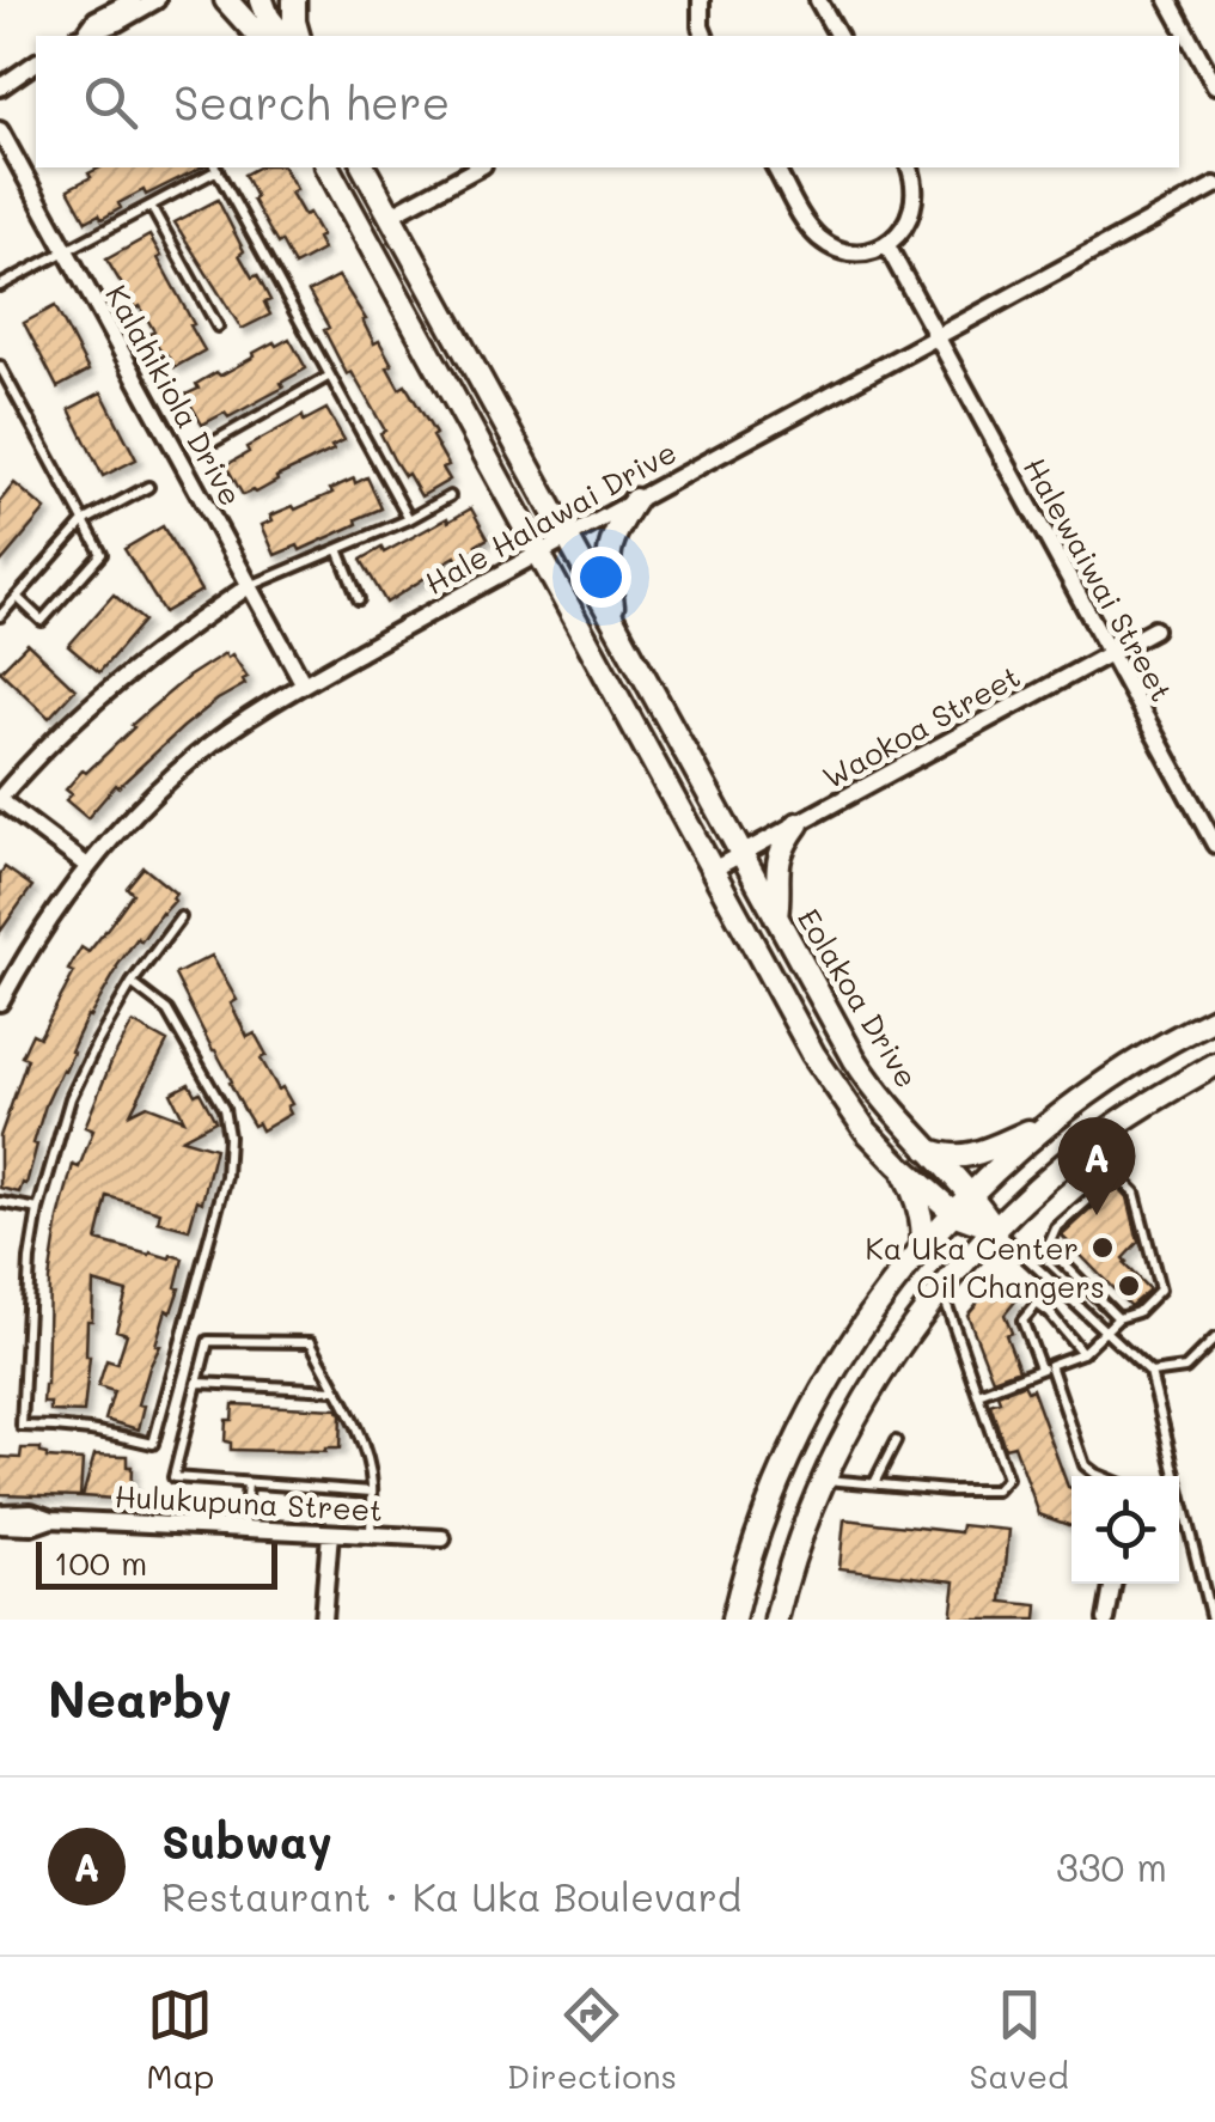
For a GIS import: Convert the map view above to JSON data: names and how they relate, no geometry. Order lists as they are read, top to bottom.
{
  "streets": {
    "street": [
      "Kalahikiola Drive",
      "Hale Halawai Drive",
      "Halewaiwai Street",
      "Waokoa Street",
      "Eolakoa Drive",
      "Hulukupuna Street"
    ]
  },
  "crossings": [
    ["Kalahikiola Drive", "Hale Halawai Drive"],
    ["Hale Halawai Drive", "Halewaiwai Street"],
    ["Hale Halawai Drive", "Eolakoa Drive"],
    ["Halewaiwai Street", "Waokoa Street"],
    ["Waokoa Street", "Eolakoa Drive"]
  ],
  "places": ["Ka Uka Center", "Oil Changers"],
  "scale_bar": "100 m",
  "page": {
    "search": "Search here",
    "pins": "A",
    "scale": "100 m",
    "heading": "Nearby",
    "list": [
      {
        "mark": "A",
        "name": "Subway",
        "note": "Restaurant · Ka Uka Boulevard",
        "value": "330 m"
      }
    ],
    "nav": ["Map", "Directions", "Saved"]
  }
}
